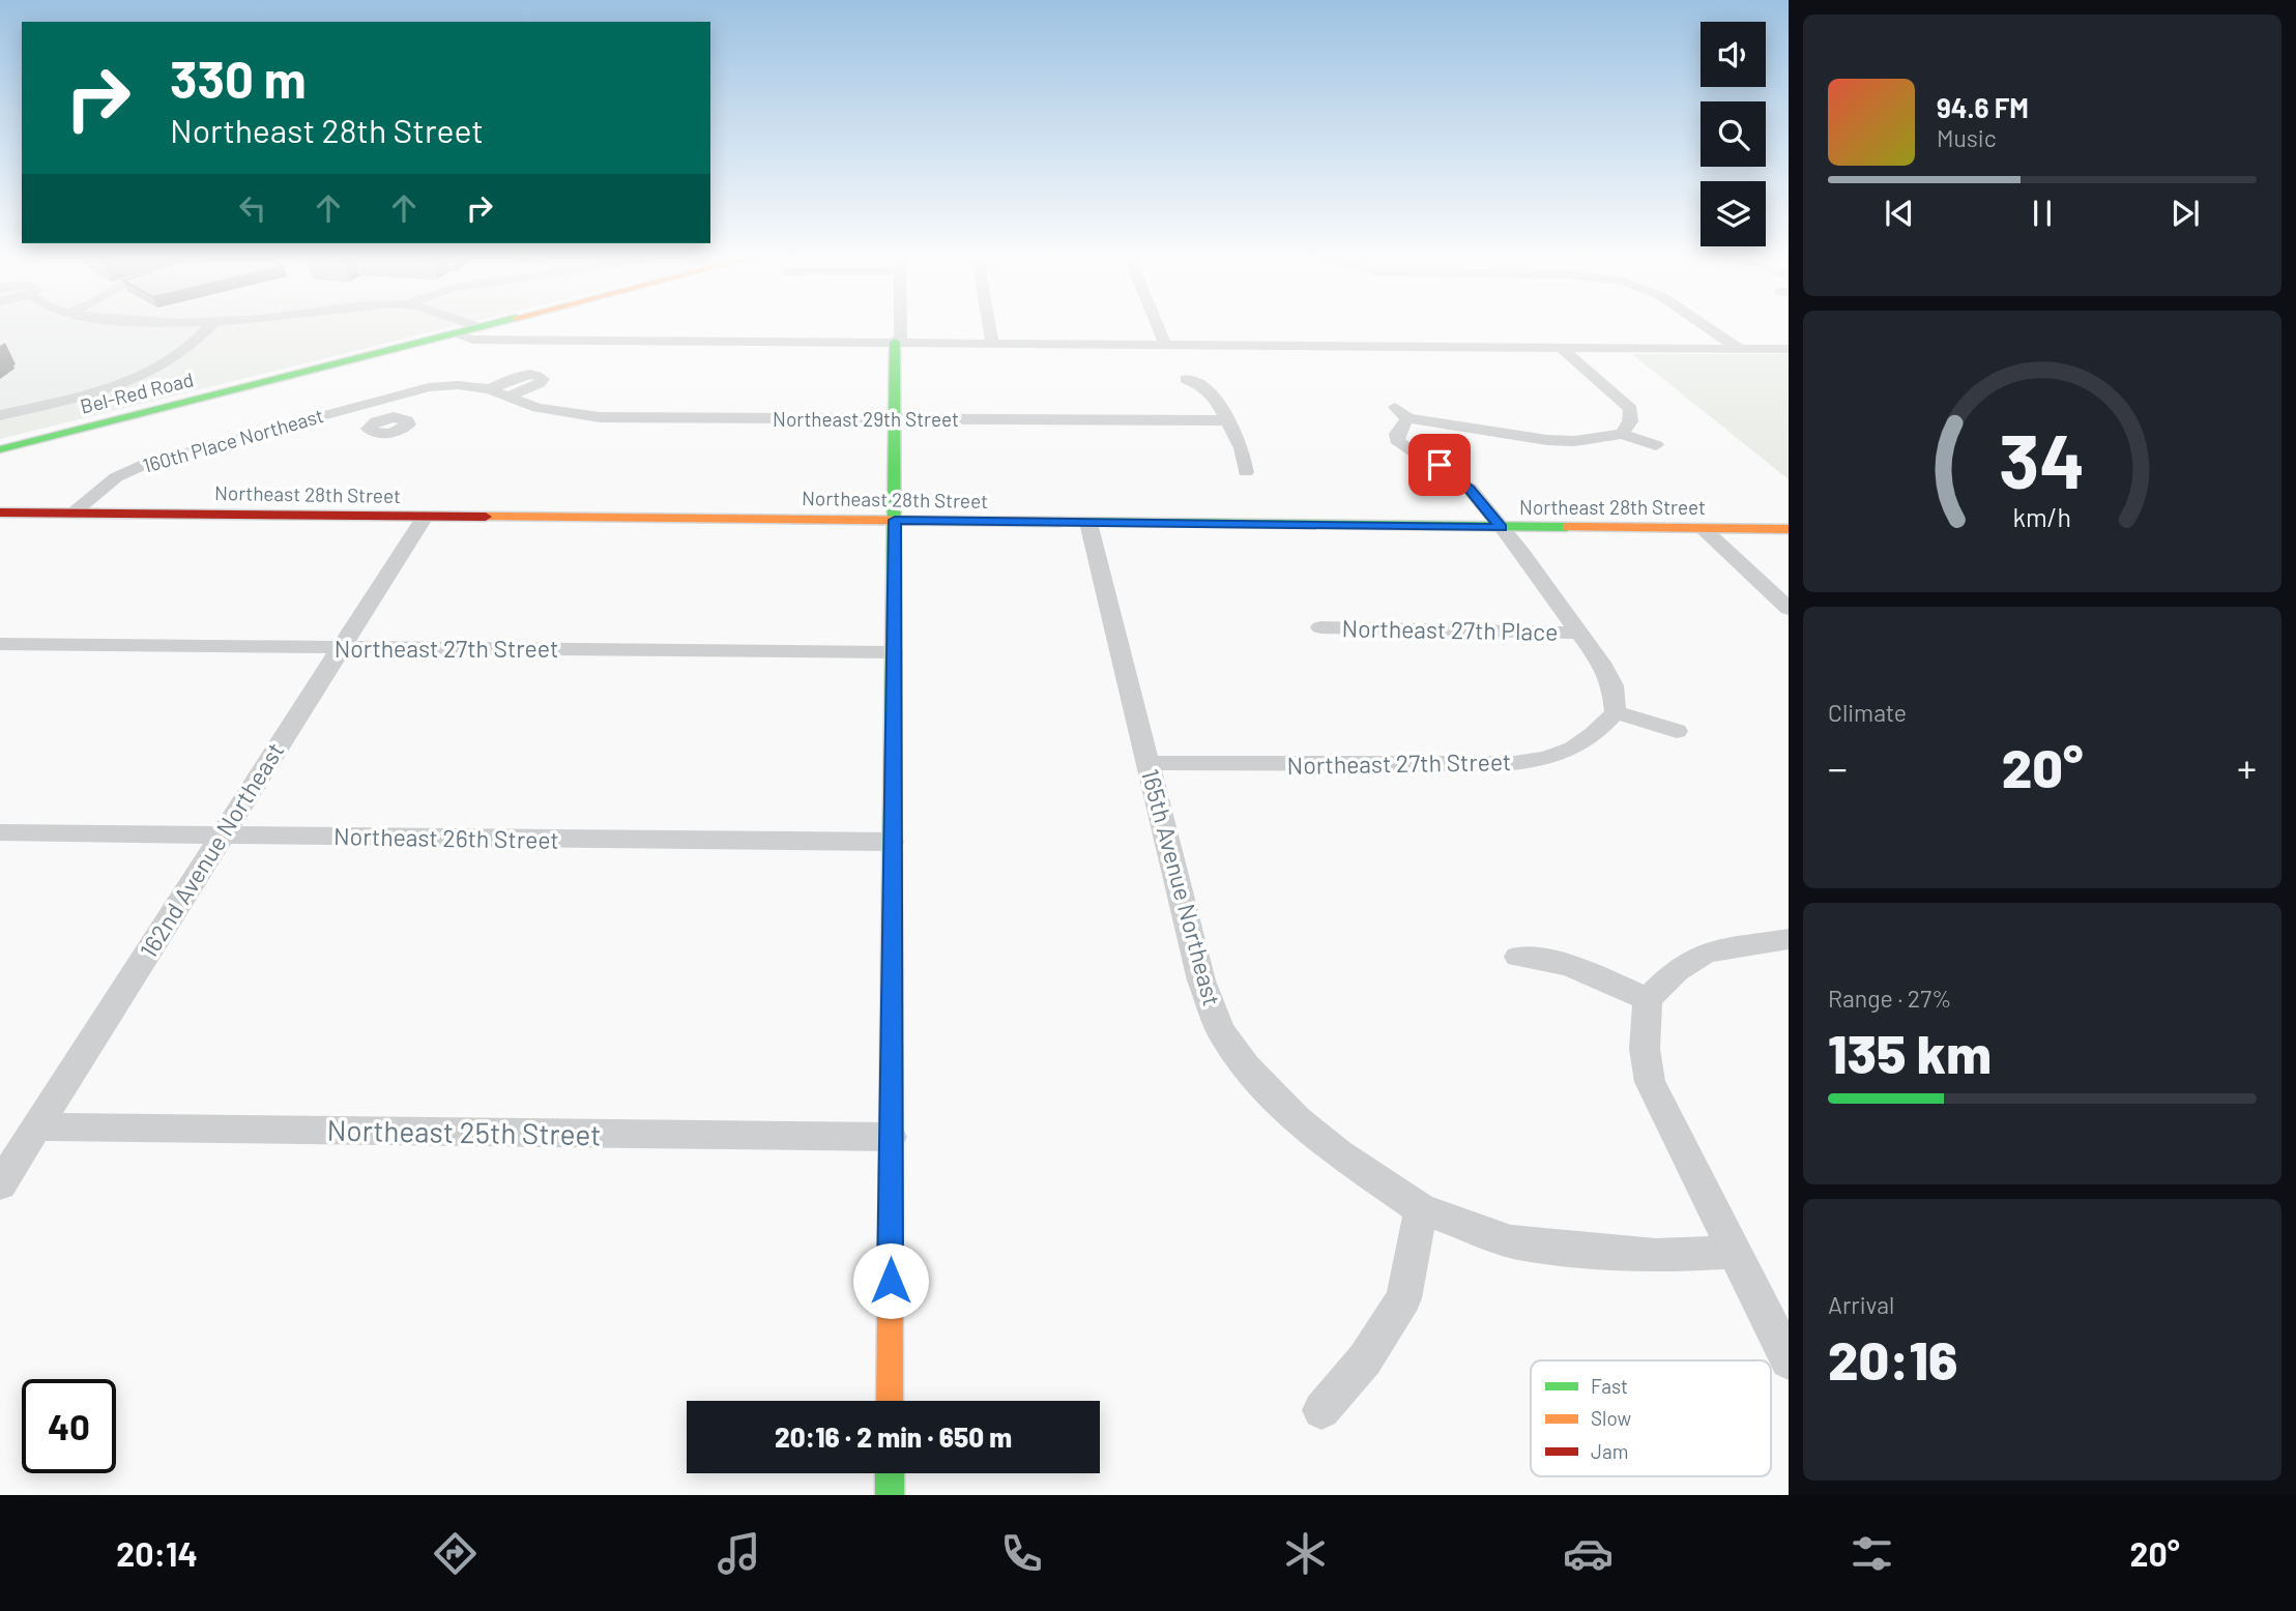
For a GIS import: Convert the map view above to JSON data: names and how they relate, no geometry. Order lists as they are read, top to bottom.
{
  "streets": {
    "street": [
      "Bel-Red Road",
      "Northeast 29th Street",
      "160th Place Northeast",
      "Northeast 28th Street",
      "Northeast 27th Place",
      "Northeast 27th Street",
      "Northeast 26th Street",
      "162nd Avenue Northeast",
      "165th Avenue Northeast",
      "Northeast 25th Street"
    ]
  },
  "crossings": [
    ["Northeast 29th Street", "160th Place Northeast"],
    ["160th Place Northeast", "Northeast 28th Street"],
    ["Northeast 28th Street", "162nd Avenue Northeast"],
    ["Northeast 28th Street", "165th Avenue Northeast"],
    ["Northeast 27th Street", "162nd Avenue Northeast"],
    ["Northeast 27th Street", "165th Avenue Northeast"],
    ["Northeast 26th Street", "162nd Avenue Northeast"],
    ["162nd Avenue Northeast", "Northeast 25th Street"]
  ],
  "legend": ["Fast", "Slow", "Jam"],
  "page": {
    "turn": ["330 m", "Northeast 28th Street"],
    "song": ["94.6 FM", "Music"],
    "tile": [
      "Climate",
      ["Range · 27%", "135 km"],
      ["Arrival", "20:16"]
    ],
    "heat": ["−", "20°", "+"],
    "limit": "40",
    "trip": "20:16 · 2 min · 650 m",
    "tabs": ["20:14", "20°"],
    "gauge": ["34", "km/h"]
  }
}
